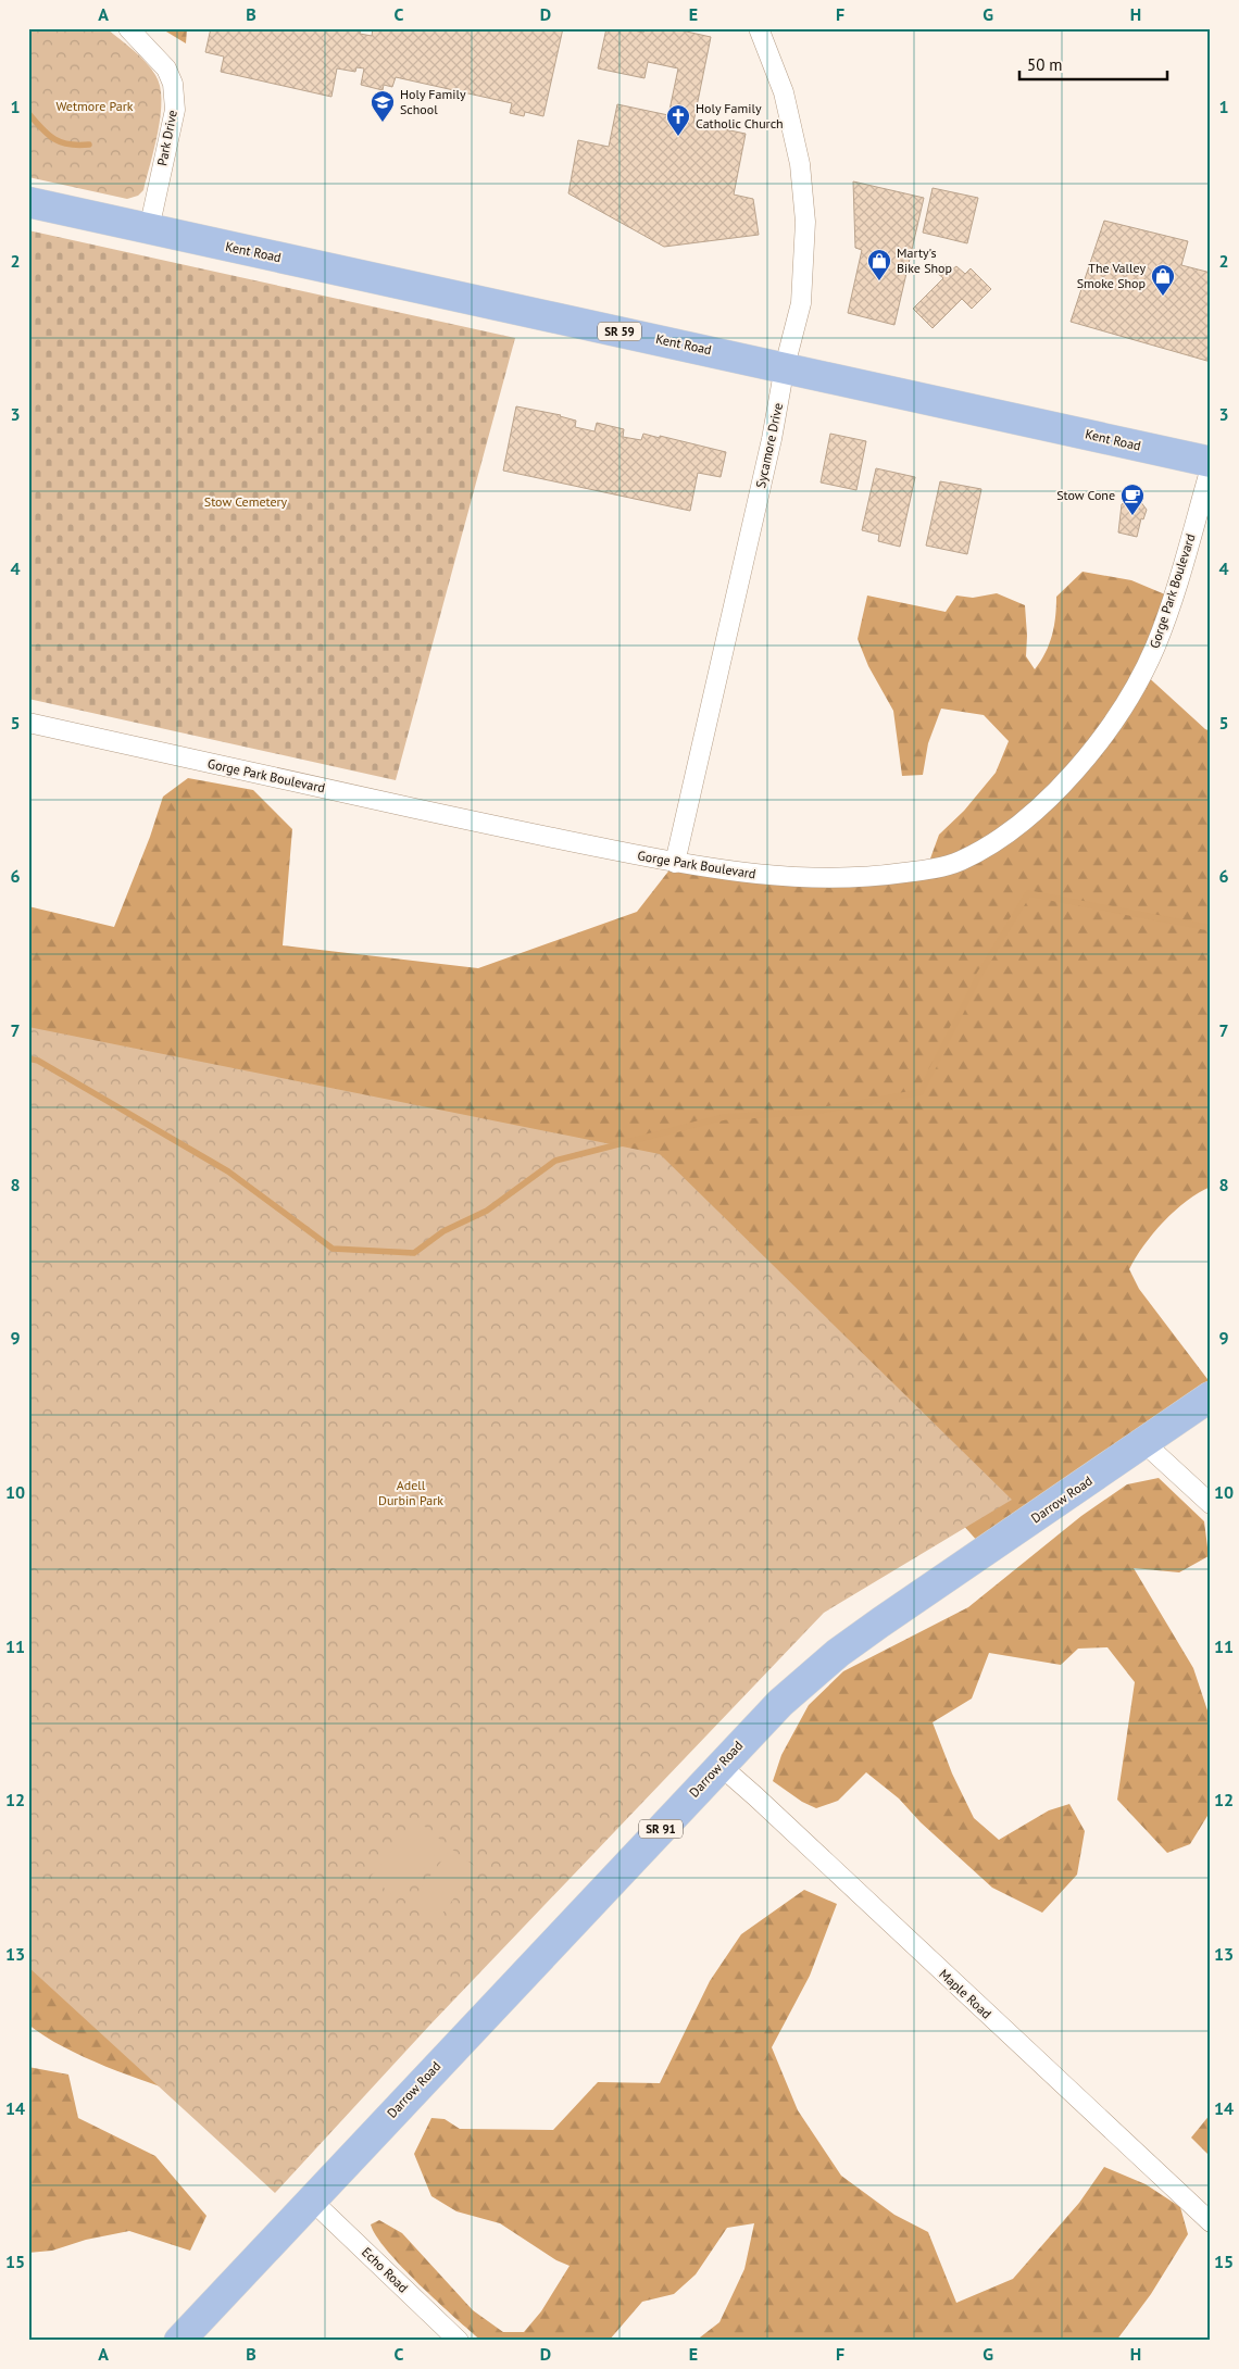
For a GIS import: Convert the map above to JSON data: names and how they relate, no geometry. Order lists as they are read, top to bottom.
{
  "streets": {
    "main road": [
      "Kent Road",
      "SR 59",
      "Darrow Road",
      "SR 91"
    ],
    "street": [
      "Park Drive",
      "Sycamore Drive",
      "Gorge Park Boulevard",
      "Maple Road",
      "Echo Road"
    ]
  },
  "crossings": [
    ["Park Drive", "Kent Road"],
    ["Kent Road", "Sycamore Drive"],
    ["Sycamore Drive", "Gorge Park Boulevard"],
    ["Darrow Road", "Maple Road"],
    ["Darrow Road", "Echo Road"]
  ],
  "parks": ["Wetmore Park", "Stow Cemetery", "Adell Durbin Park"],
  "places": {
    "school or university": ["Holy Family School"],
    "church": ["Holy Family Catholic Church"],
    "shop": ["Marty's Bike Shop", "The Valley Smoke Shop"],
    "cafe": ["Stow Cone"]
  },
  "scale_bar": "50 m",
  "grid": {
    "columns": [
      "A",
      "B",
      "C",
      "D",
      "E",
      "F",
      "G",
      "H"
    ],
    "rows": [
      "1",
      "2",
      "3",
      "4",
      "5",
      "6",
      "7",
      "8",
      "9",
      "10",
      "11",
      "12",
      "13",
      "14",
      "15"
    ]
  }
}
